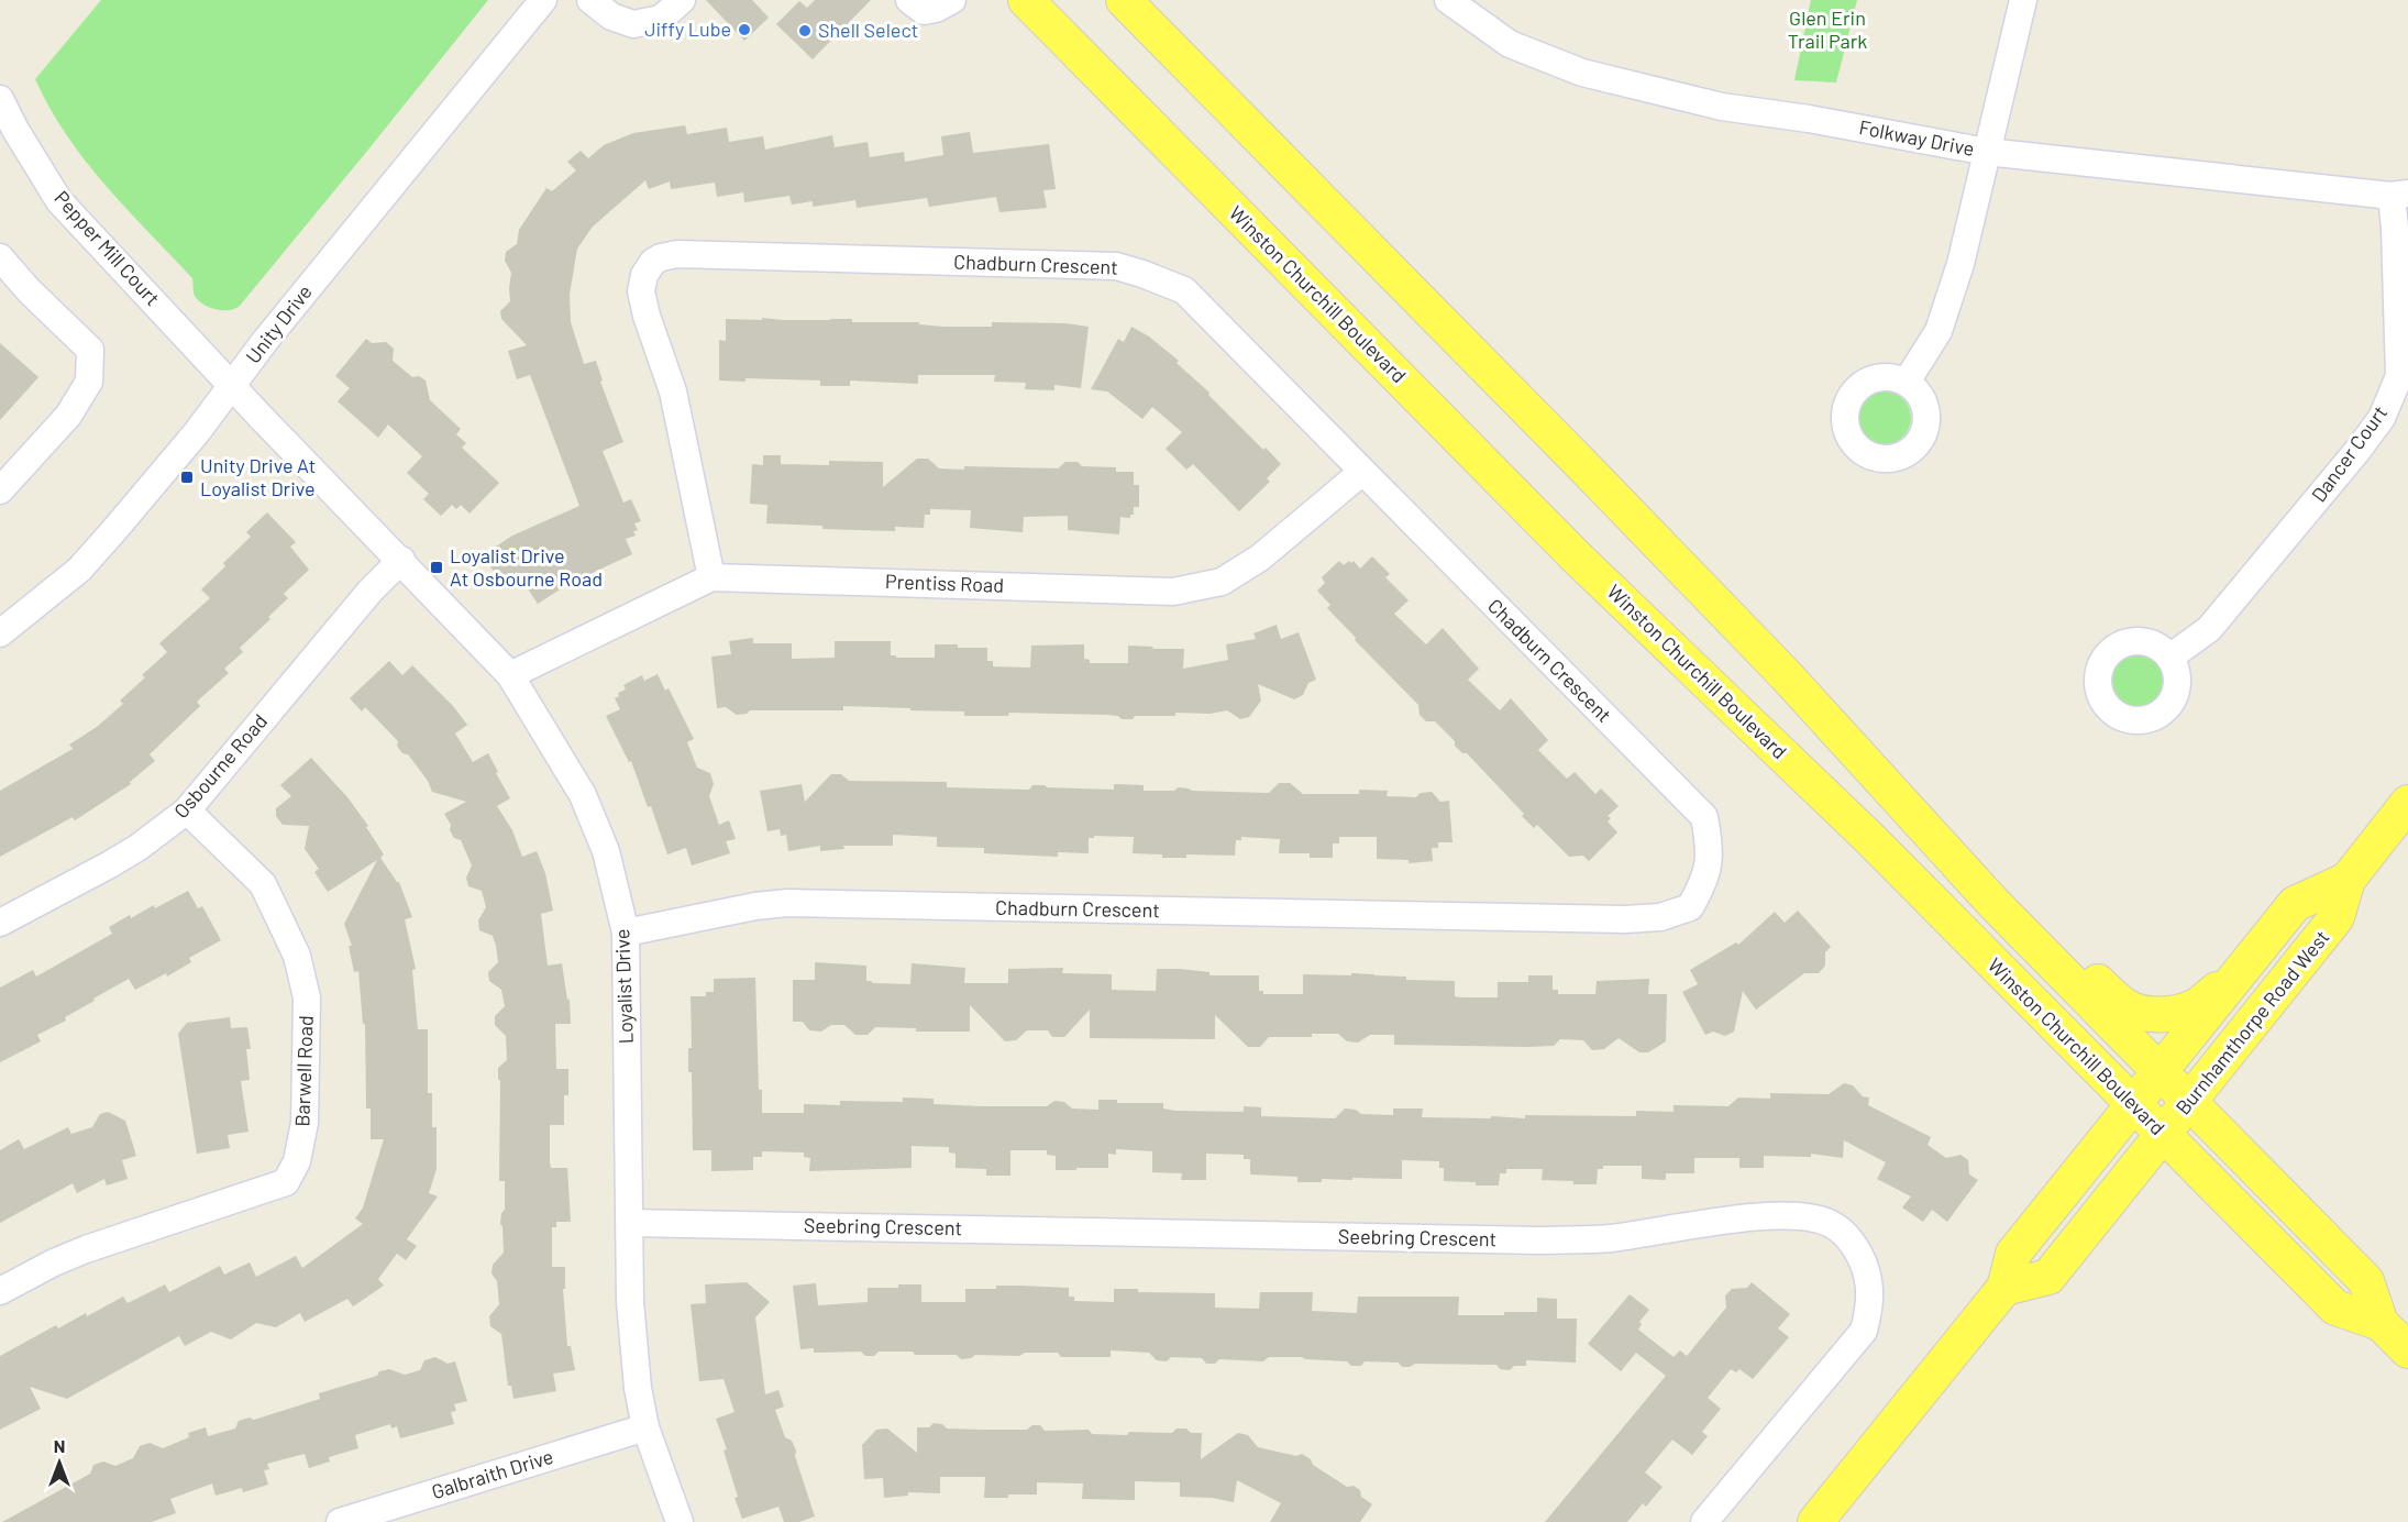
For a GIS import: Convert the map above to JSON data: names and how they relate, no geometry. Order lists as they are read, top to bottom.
{
  "streets": {
    "main road": ["Winston Churchill Boulevard", "Burnhamthorpe Road West"],
    "street": [
      "Folkway Drive",
      "Pepper Mill Court",
      "Chadburn Crescent",
      "Unity Drive",
      "Dancer Court",
      "Prentiss Road",
      "Osbourne Road",
      "Loyalist Drive",
      "Barwell Road",
      "Seebring Crescent",
      "Galbraith Drive"
    ]
  },
  "crossings": [
    ["Folkway Drive", "Dancer Court"],
    ["Pepper Mill Court", "Unity Drive"],
    ["Pepper Mill Court", "Loyalist Drive"],
    ["Chadburn Crescent", "Prentiss Road"],
    ["Chadburn Crescent", "Loyalist Drive"],
    ["Winston Churchill Boulevard", "Burnhamthorpe Road West"],
    ["Unity Drive", "Loyalist Drive"],
    ["Prentiss Road", "Loyalist Drive"],
    ["Osbourne Road", "Loyalist Drive"],
    ["Osbourne Road", "Barwell Road"],
    ["Loyalist Drive", "Seebring Crescent"],
    ["Loyalist Drive", "Galbraith Drive"]
  ],
  "parks": ["Glen Erin Trail Park"],
  "places": {
    "other": ["Jiffy Lube", "Shell Select"],
    "transit": ["Unity Drive At Loyalist Drive", "Loyalist Drive At Osbourne Road"]
  },
  "north": "top"
}
